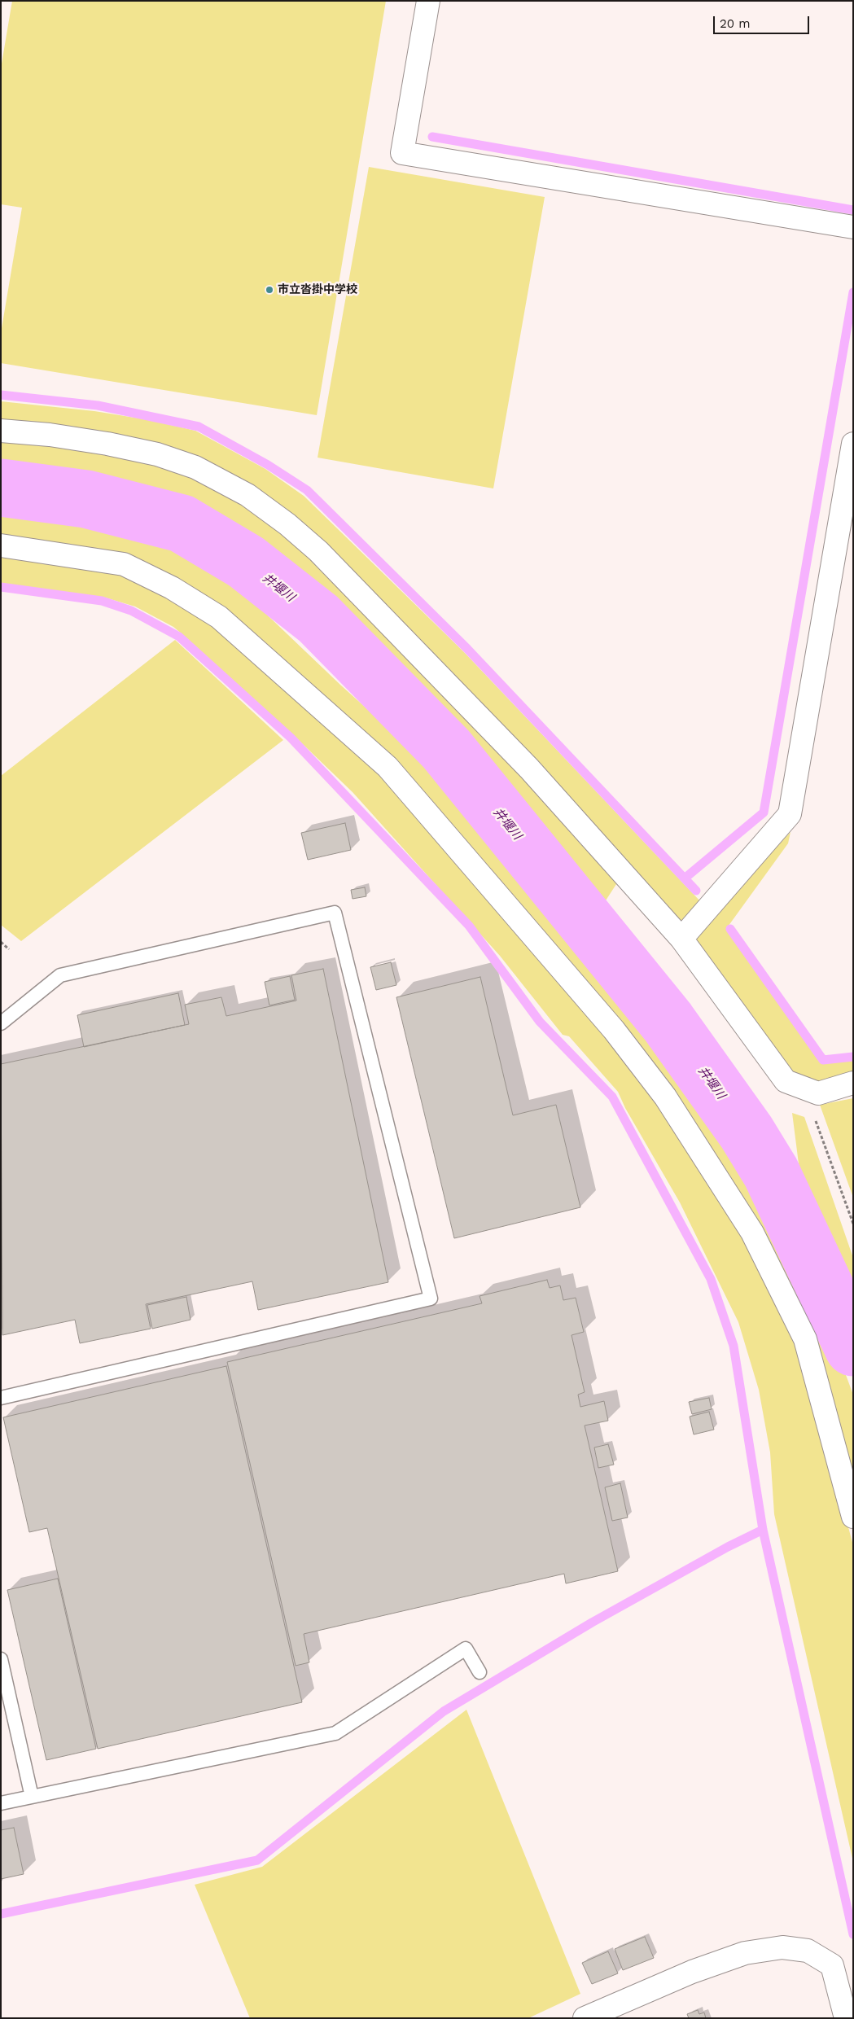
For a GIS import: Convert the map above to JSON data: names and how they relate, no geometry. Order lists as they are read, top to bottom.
{
  "water": ["井堰川"],
  "places": ["市立沓掛中学校"],
  "scale_bar": "20 m"
}
